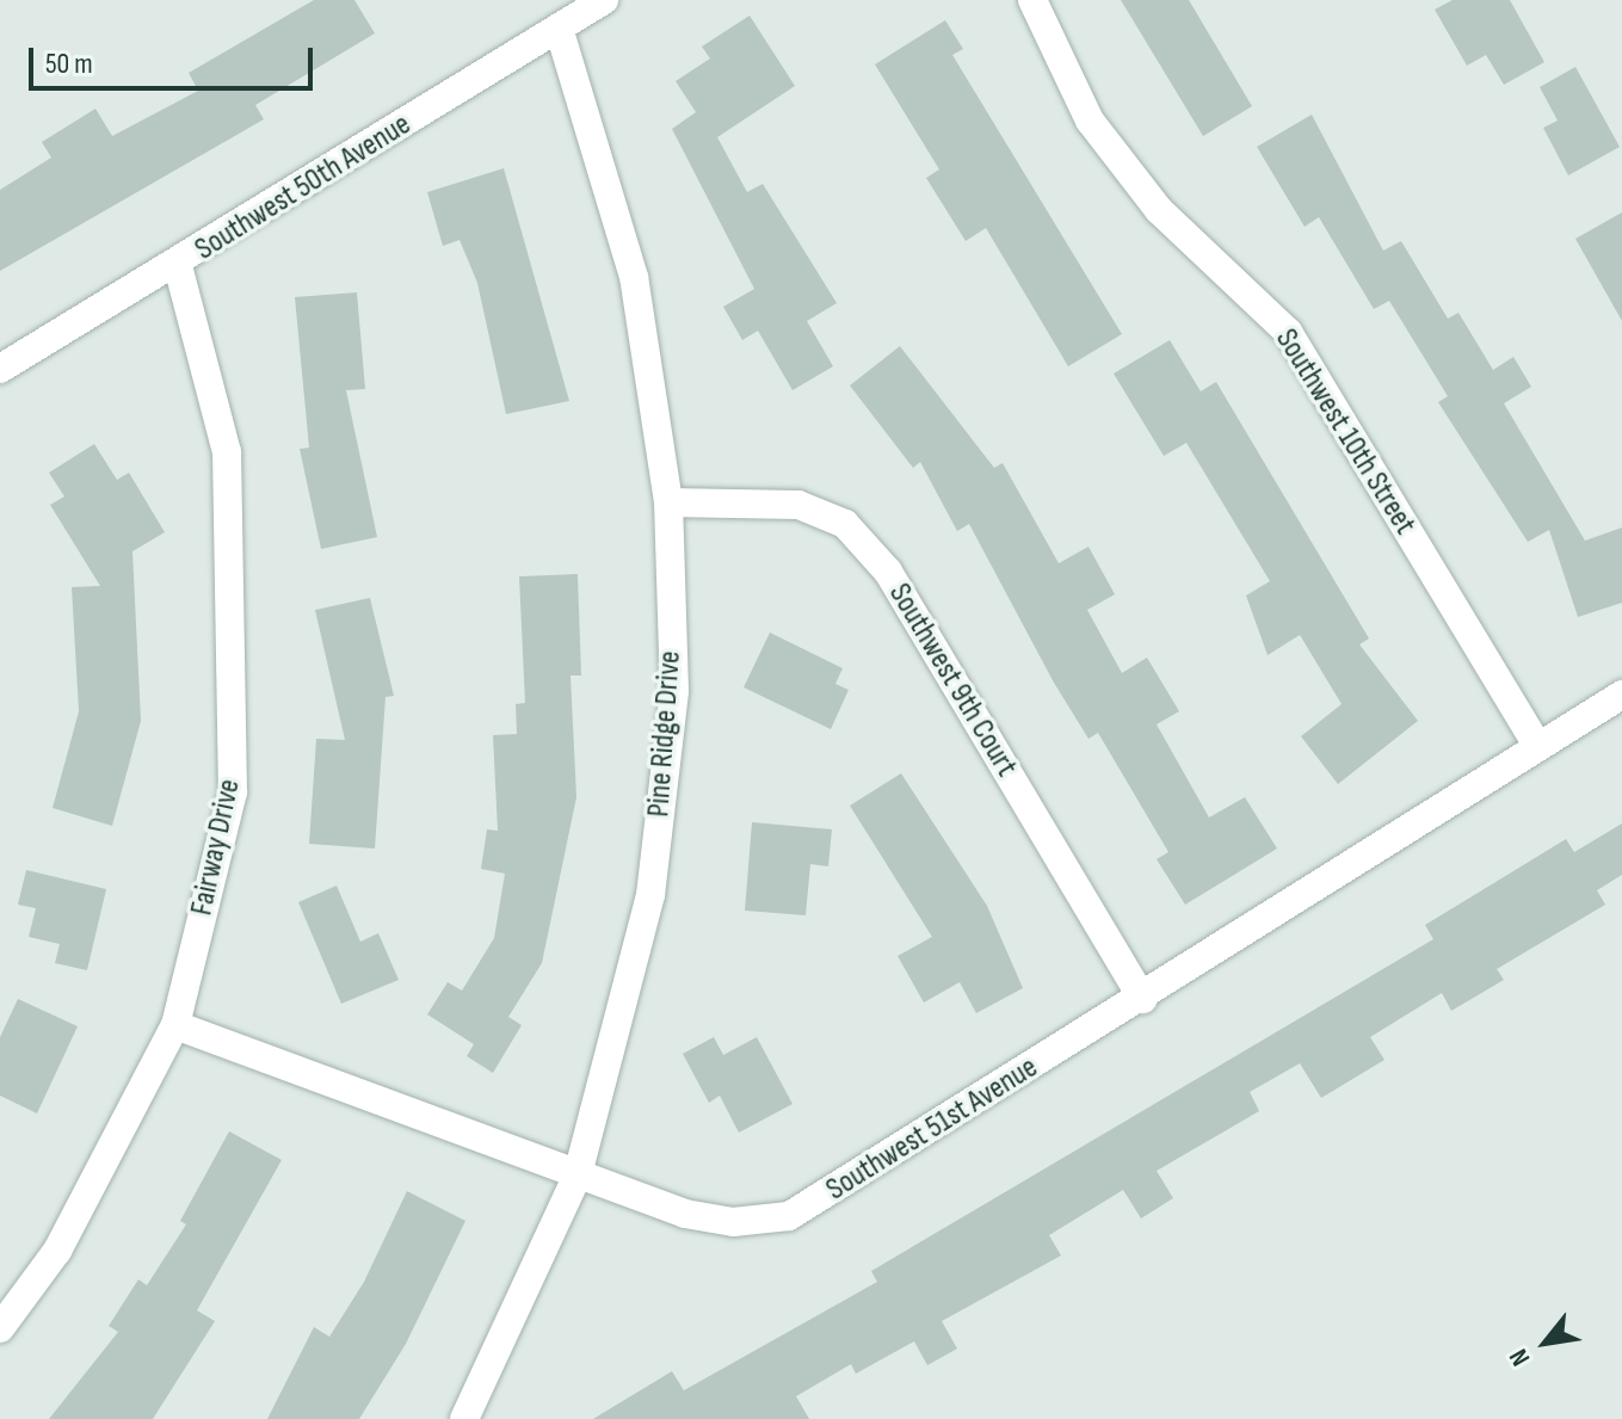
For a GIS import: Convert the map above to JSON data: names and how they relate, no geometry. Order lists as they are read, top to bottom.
{
  "streets": {
    "street": [
      "Southwest 50th Avenue",
      "Southwest 10th Street",
      "Southwest 9th Court",
      "Pine Ridge Drive",
      "Fairway Drive",
      "Southwest 51st Avenue"
    ]
  },
  "crossings": [
    ["Southwest 50th Avenue", "Pine Ridge Drive"],
    ["Southwest 50th Avenue", "Fairway Drive"],
    ["Southwest 10th Street", "Southwest 51st Avenue"],
    ["Southwest 9th Court", "Pine Ridge Drive"],
    ["Southwest 9th Court", "Southwest 51st Avenue"],
    ["Pine Ridge Drive", "Southwest 51st Avenue"],
    ["Fairway Drive", "Southwest 51st Avenue"]
  ],
  "scale_bar": "50 m",
  "north": "bottom left"
}
